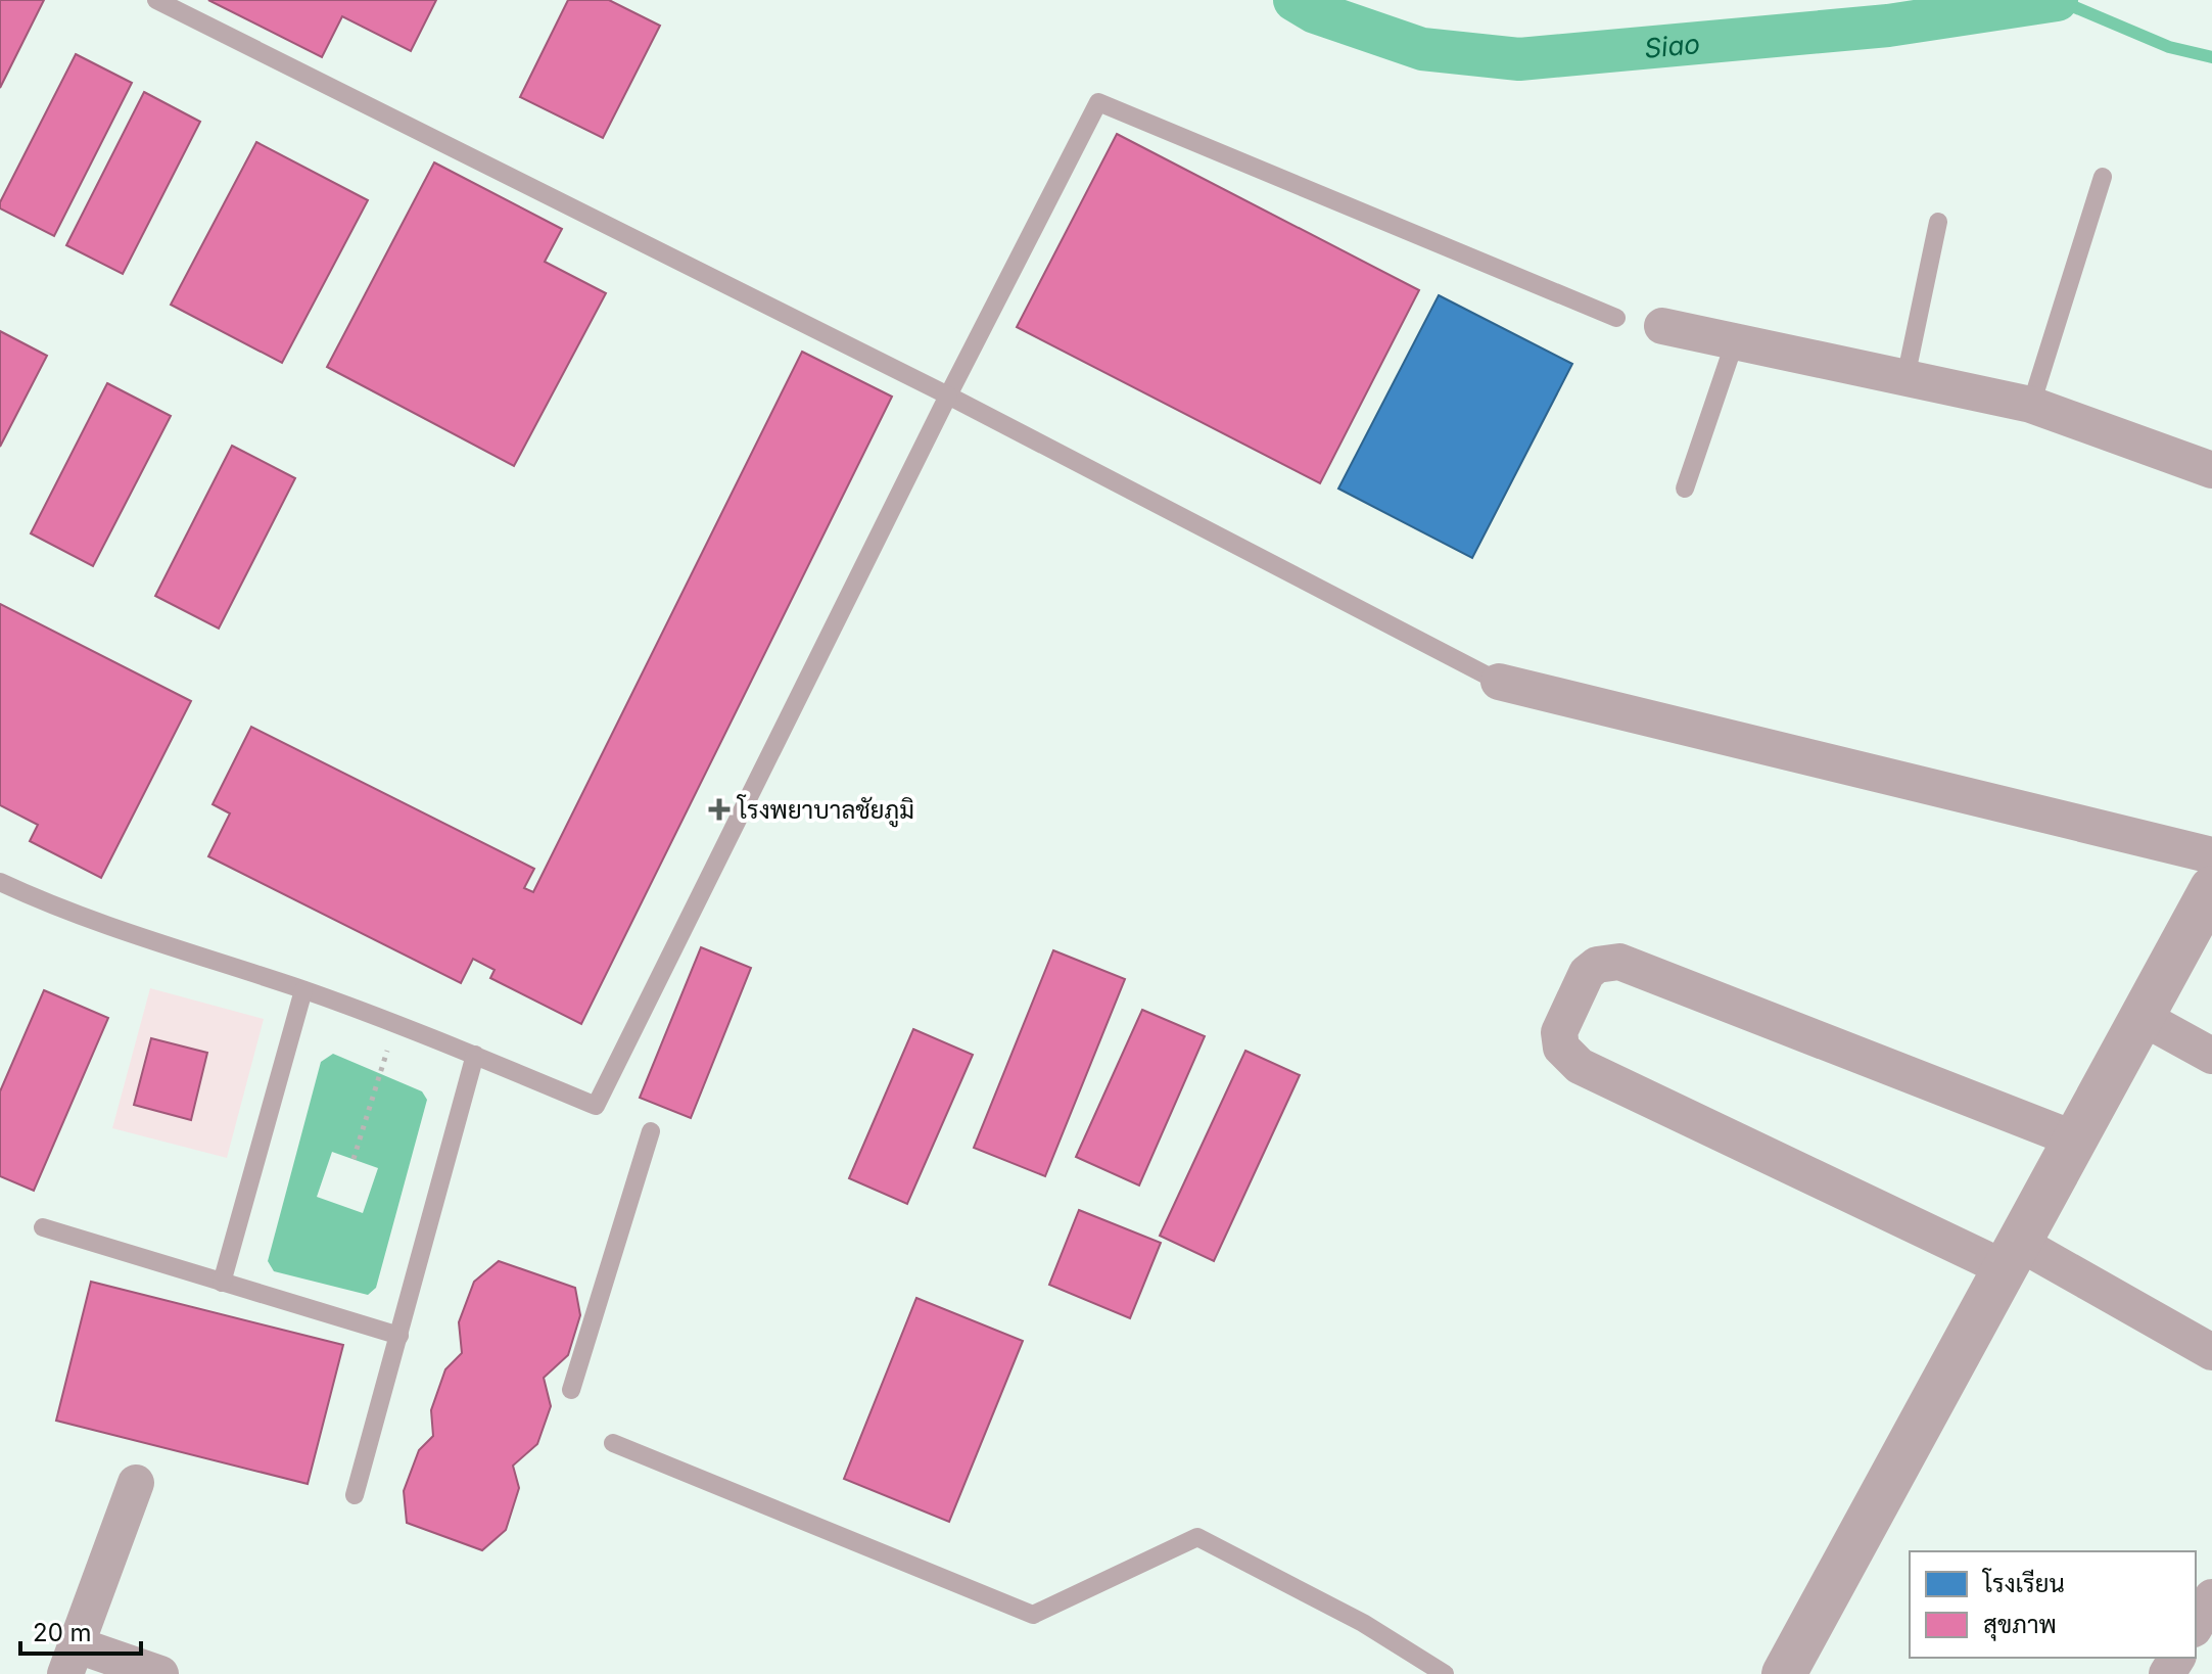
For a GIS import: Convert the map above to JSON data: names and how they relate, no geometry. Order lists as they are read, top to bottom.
{
  "water": ["Siao"],
  "places": {
    "health": ["โรงพยาบาลชัยภูมิ"]
  },
  "legend": ["โรงเรียน", "สุขภาพ"],
  "scale_bar": "20 m"
}
